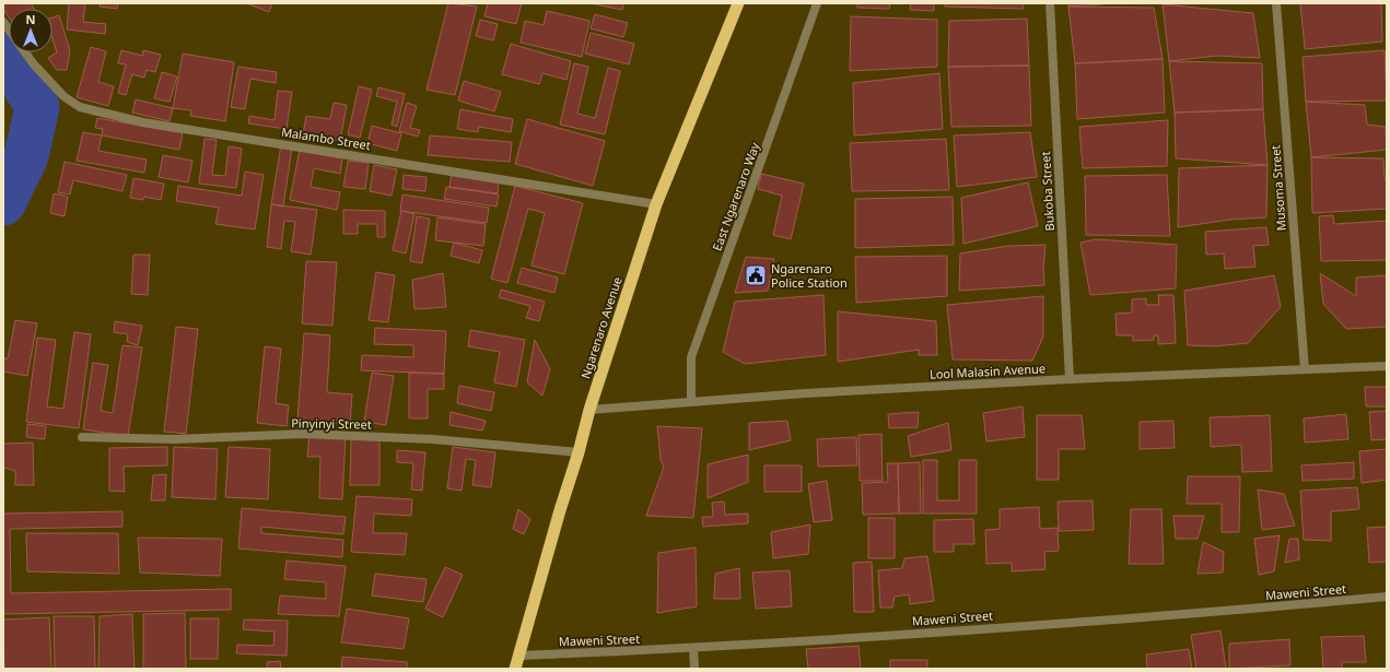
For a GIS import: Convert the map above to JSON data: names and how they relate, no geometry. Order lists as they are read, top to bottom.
{
  "streets": {
    "highway": ["Ngarenaro Avenue"],
    "street": [
      "Malambo Street",
      "Musoma Street",
      "Bukoba Street",
      "East Ngarenaro Way",
      "Lool Malasin Avenue",
      "Pinyinyi Street",
      "Maweni Street"
    ]
  },
  "crossings": [
    ["Malambo Street", "Ngarenaro Avenue"],
    ["Musoma Street", "Lool Malasin Avenue"],
    ["Bukoba Street", "Lool Malasin Avenue"],
    ["East Ngarenaro Way", "Lool Malasin Avenue"],
    ["Ngarenaro Avenue", "Lool Malasin Avenue"],
    ["Ngarenaro Avenue", "Pinyinyi Street"],
    ["Ngarenaro Avenue", "Maweni Street"]
  ],
  "places": {
    "public building": ["Ngarenaro Police Station"]
  },
  "north": "top"
}
